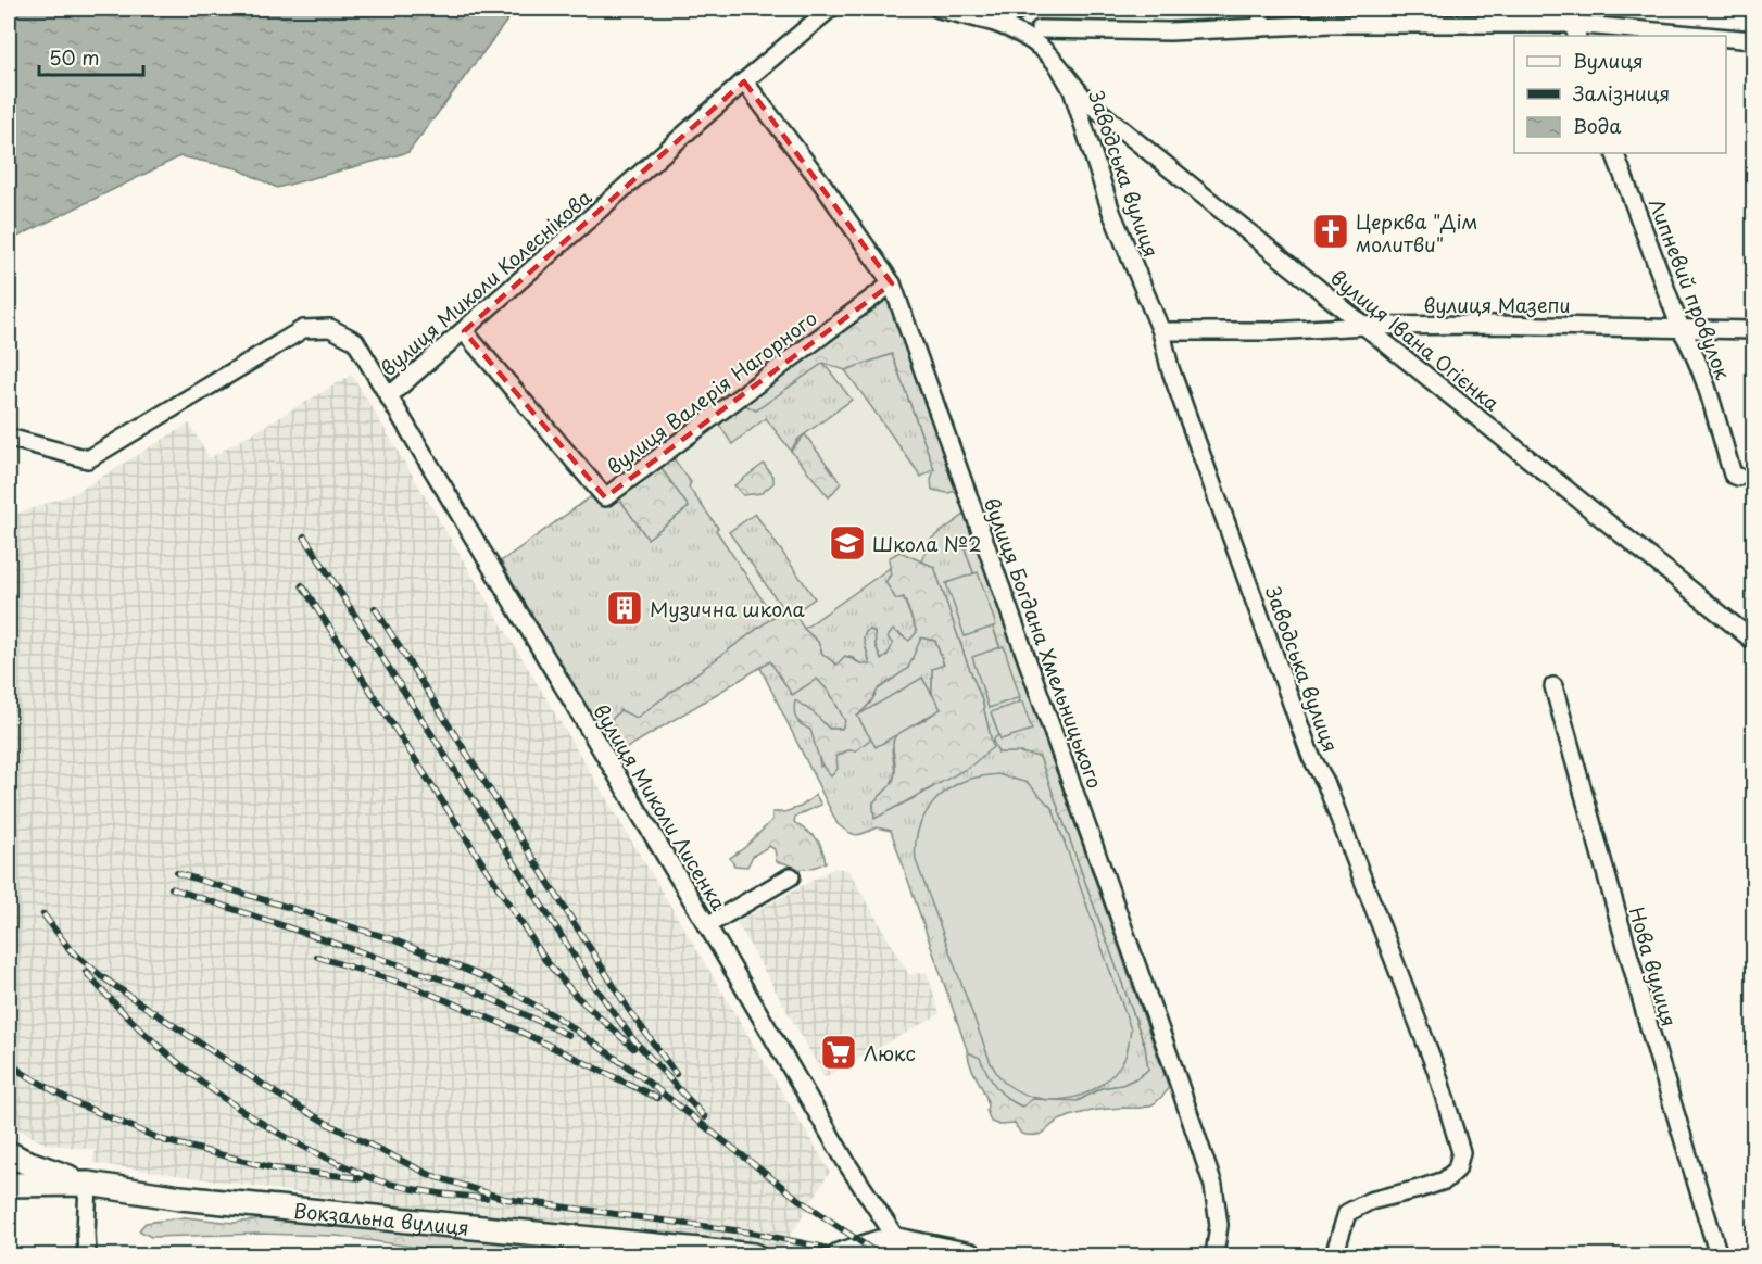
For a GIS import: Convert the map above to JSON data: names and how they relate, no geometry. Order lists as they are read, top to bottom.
{
  "streets": {
    "street": [
      "Заводська вулиця",
      "вулиця Миколи Колеснікова",
      "Липневий провулок",
      "вулиця Мазепи",
      "вулиця Івана Огієнка",
      "вулиця Валерія Нагорного",
      "вулиця Богдана Хмельницького",
      "вулиця Миколи Лисенка",
      "Нова вулиця",
      "Вокзальна вулиця"
    ]
  },
  "crossings": [
    ["Заводська вулиця", "вулиця Мазепи"],
    ["Заводська вулиця", "вулиця Івана Огієнка"],
    ["вулиця Миколи Колеснікова", "вулиця Валерія Нагорного"],
    ["вулиця Миколи Колеснікова", "вулиця Богдана Хмельницького"],
    ["вулиця Миколи Колеснікова", "вулиця Миколи Лисенка"],
    ["Липневий провулок", "вулиця Мазепи"],
    ["вулиця Мазепи", "вулиця Івана Огієнка"],
    ["вулиця Валерія Нагорного", "вулиця Богдана Хмельницького"]
  ],
  "places": {
    "church": ["Церква \"Дім молитви\""],
    "school or university": ["Школа №2"],
    "building": ["Музична школа"],
    "supermarket": ["Люкс"]
  },
  "legend": ["Вулиця", "Залізниця", "Вода"],
  "scale_bar": "50 m"
}
